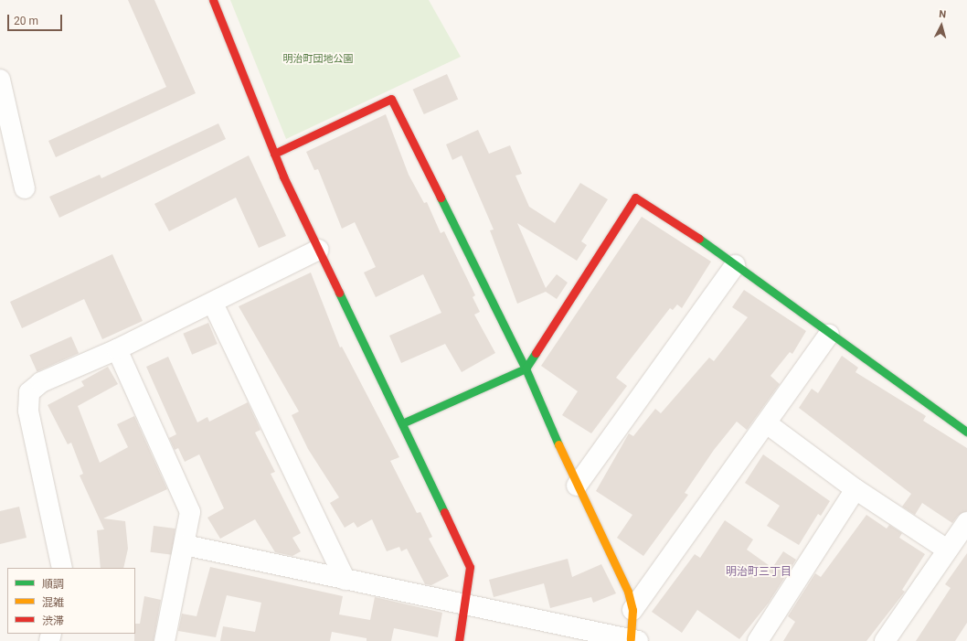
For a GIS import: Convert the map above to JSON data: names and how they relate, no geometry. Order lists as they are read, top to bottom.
{
  "districts": ["明治町三丁目"],
  "parks": ["明治町団地公園"],
  "legend": ["順調", "混雑", "渋滞"],
  "scale_bar": "20 m",
  "north": "top"
}
